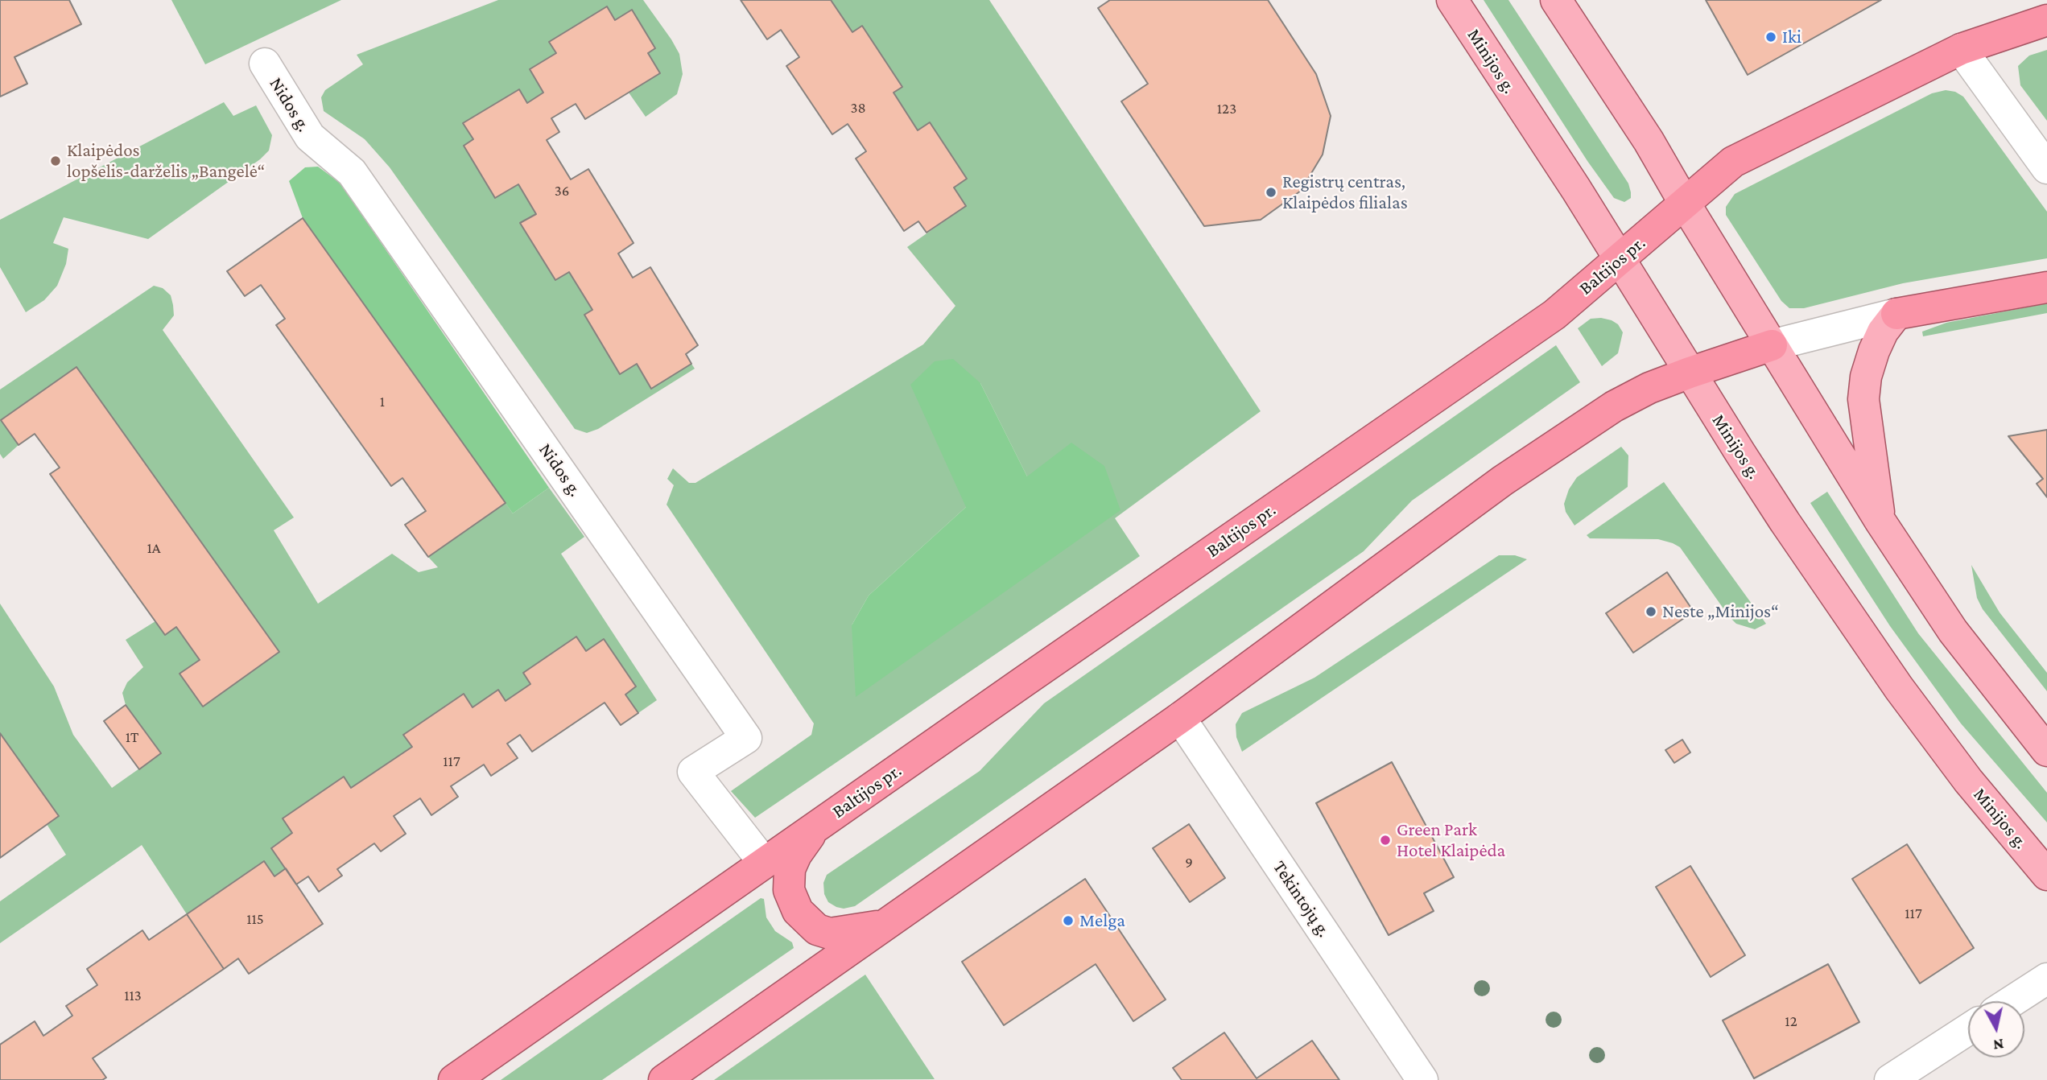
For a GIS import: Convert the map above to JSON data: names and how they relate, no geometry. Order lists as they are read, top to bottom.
{
  "streets": {
    "highway": ["Baltijos pr."],
    "main road": ["Minijos g."],
    "street": ["Nidos g.", "Tekintojų g."]
  },
  "crossings": [
    ["Minijos g.", "Baltijos pr."],
    ["Nidos g.", "Baltijos pr."]
  ],
  "places": [
    "Iki",
    "Klaipėdos lopšelis-darželis „Bangelė“",
    "Registrų centras, Klaipėdos filialas",
    "Neste „Minijos“",
    "Green Park Hotel Klaipėda",
    "Melga"
  ],
  "house_numbers": [
    "38",
    "123",
    "36",
    "1",
    "1A",
    "1T",
    "117",
    "9",
    "117",
    "115",
    "113",
    "12"
  ],
  "north": "bottom"
}
